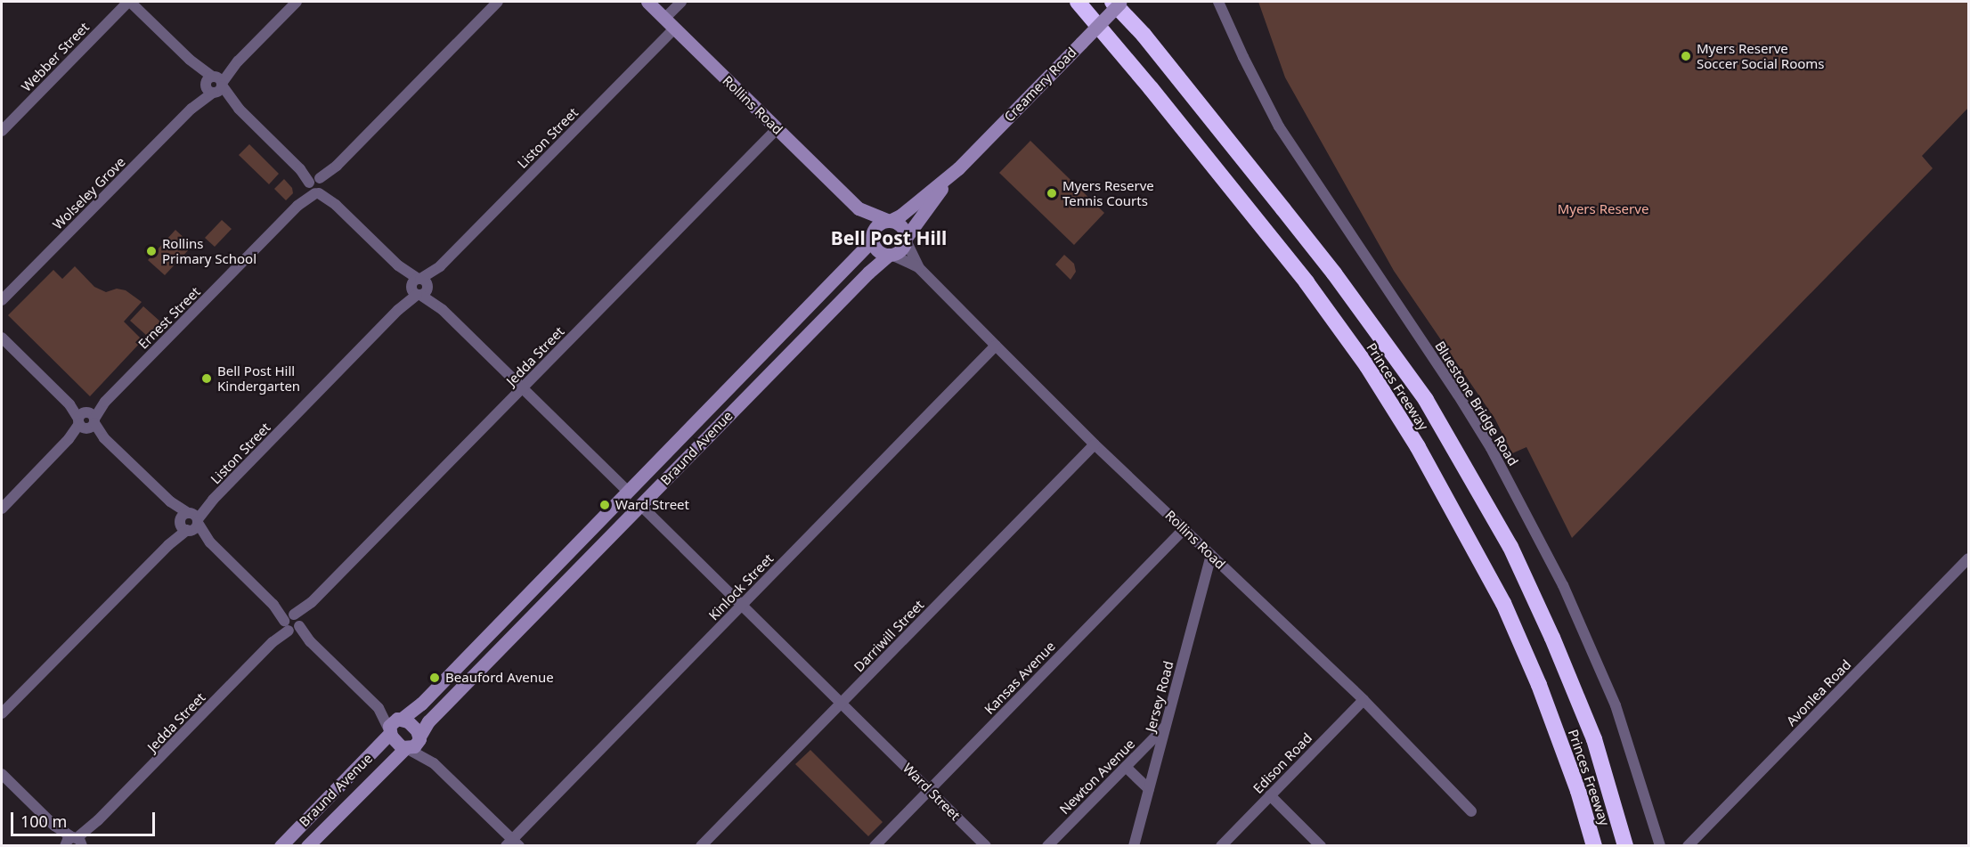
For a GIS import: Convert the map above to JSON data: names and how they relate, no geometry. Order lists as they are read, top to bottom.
{
  "streets": {
    "highway": ["Princes Freeway"],
    "street": [
      "Webber Street",
      "Creamery Road",
      "Rollins Road",
      "Liston Street",
      "Wolseley Grove",
      "Ernest Street",
      "Jedda Street",
      "Bluestone Bridge Road",
      "Braund Avenue",
      "Kinlock Street",
      "Darriwill Street",
      "Kansas Avenue",
      "Avonlea Road",
      "Jersey Road",
      "Edison Road",
      "Newton Avenue",
      "Ward Street"
    ]
  },
  "crossings": [
    ["Webber Street", "Ward Street"],
    ["Creamery Road", "Rollins Road"],
    ["Creamery Road", "Princes Freeway"],
    ["Creamery Road", "Braund Avenue"],
    ["Rollins Road", "Liston Street"],
    ["Rollins Road", "Jedda Street"],
    ["Rollins Road", "Braund Avenue"],
    ["Rollins Road", "Kinlock Street"],
    ["Rollins Road", "Darriwill Street"],
    ["Rollins Road", "Kansas Avenue"],
    ["Rollins Road", "Jersey Road"],
    ["Rollins Road", "Edison Road"],
    ["Liston Street", "Ward Street"],
    ["Wolseley Grove", "Ward Street"],
    ["Ernest Street", "Ward Street"],
    ["Jedda Street", "Ward Street"],
    ["Braund Avenue", "Ward Street"],
    ["Kinlock Street", "Ward Street"],
    ["Darriwill Street", "Ward Street"],
    ["Kansas Avenue", "Ward Street"],
    ["Jersey Road", "Newton Avenue"]
  ],
  "districts": ["Bell Post Hill"],
  "parks": ["Myers Reserve"],
  "places": [
    "Myers Reserve Soccer Social Rooms",
    "Myers Reserve Tennis Courts",
    "Rollins Primary School",
    "Bell Post Hill Kindergarten",
    "Ward Street",
    "Beauford Avenue"
  ],
  "scale_bar": "100 m"
}
